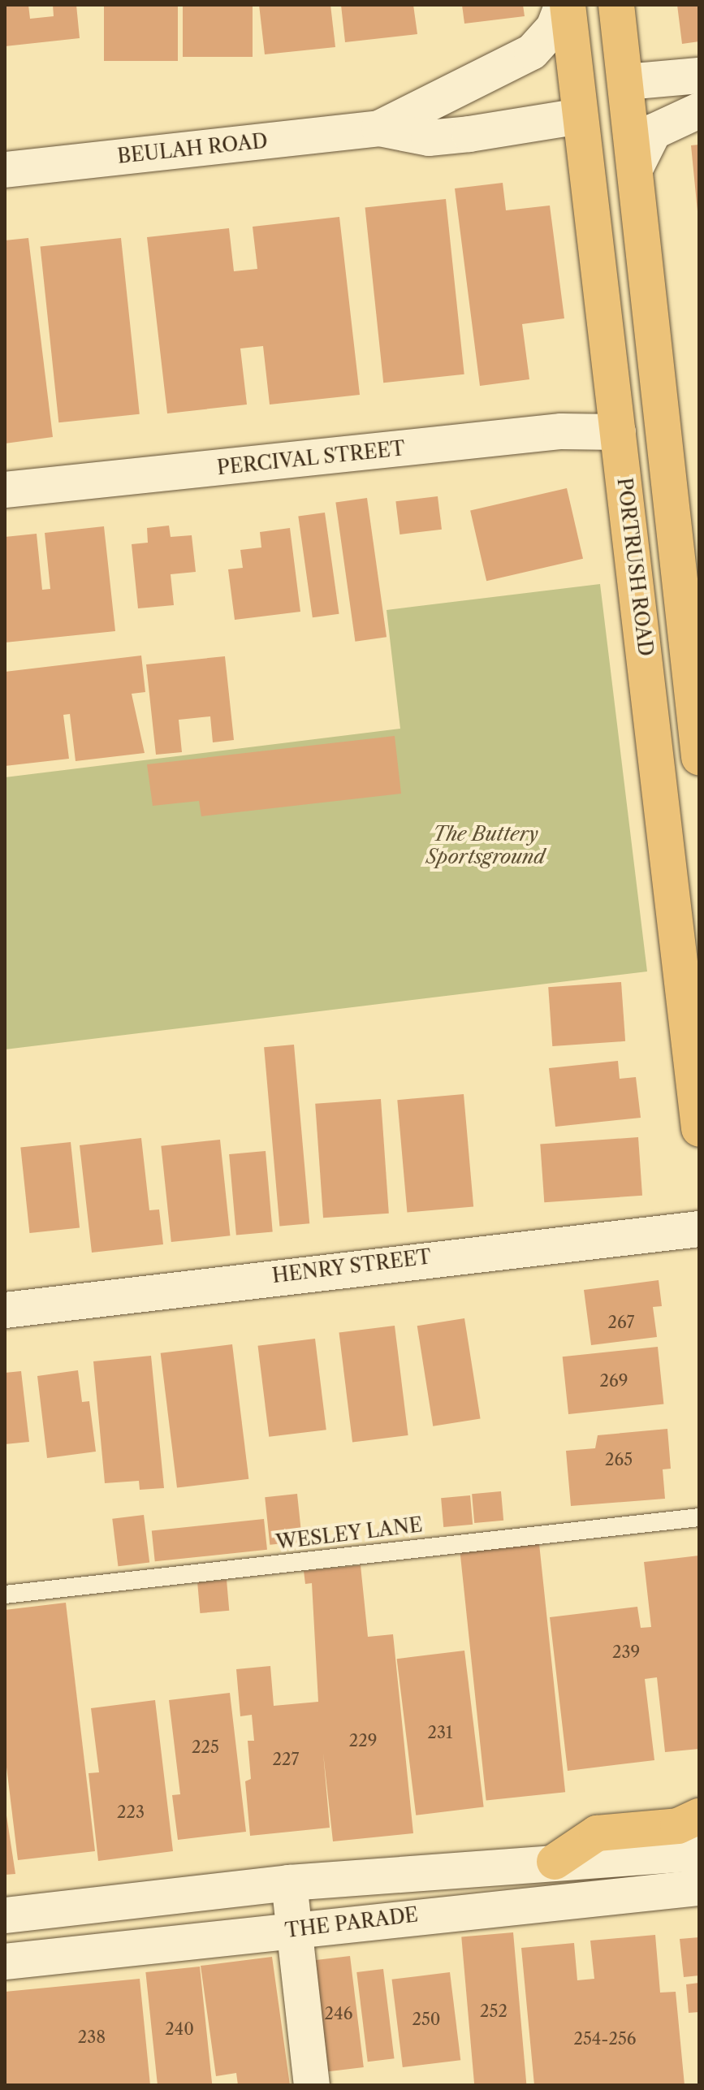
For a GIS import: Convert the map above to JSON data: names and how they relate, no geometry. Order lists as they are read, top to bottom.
{
  "streets": {
    "highway": ["PORTRUSH ROAD"],
    "street": [
      "BEULAH ROAD",
      "PERCIVAL STREET",
      "HENRY STREET",
      "THE PARADE"
    ],
    "lane": ["WESLEY LANE"]
  },
  "crossings": [
    ["BEULAH ROAD", "PORTRUSH ROAD"],
    ["PERCIVAL STREET", "PORTRUSH ROAD"]
  ],
  "parks": ["The Buttery Sportsground"],
  "house_numbers": [
    "267",
    "269",
    "265",
    "239",
    "231",
    "229",
    "225",
    "227",
    "223",
    "252",
    "246",
    "250",
    "240",
    "238",
    "254-256"
  ]
}
